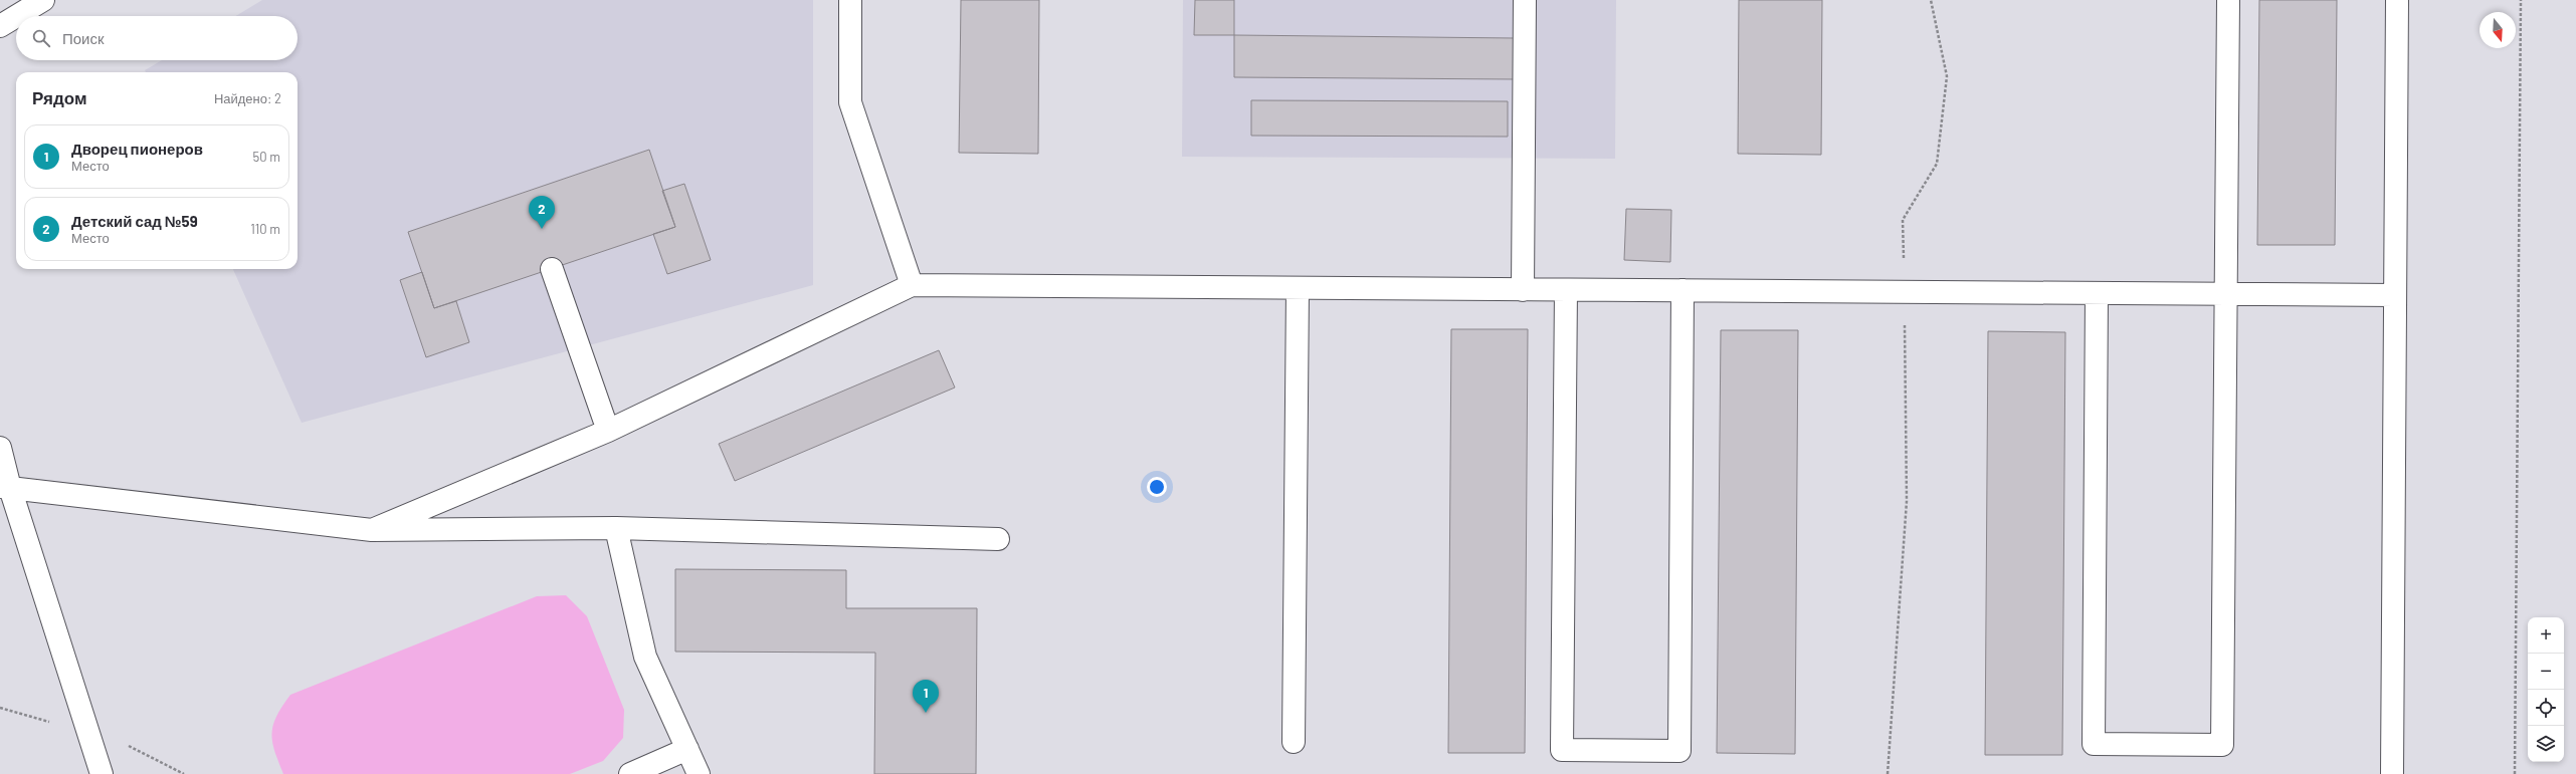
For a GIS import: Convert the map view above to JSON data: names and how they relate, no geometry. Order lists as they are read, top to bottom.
{
  "north": "bottom",
  "page": {
    "search": "Поиск",
    "heading": ["Рядом", "Найдено: 2"],
    "list": [
      {
        "mark": "1",
        "name": "Дворец пионеров",
        "note": "Место",
        "value": "50 m"
      },
      {
        "mark": "2",
        "name": "Детский сад №59",
        "note": "Место",
        "value": "110 m"
      }
    ],
    "pins": ["2", "1"],
    "map_buttons": ["+", "−"]
  }
}
